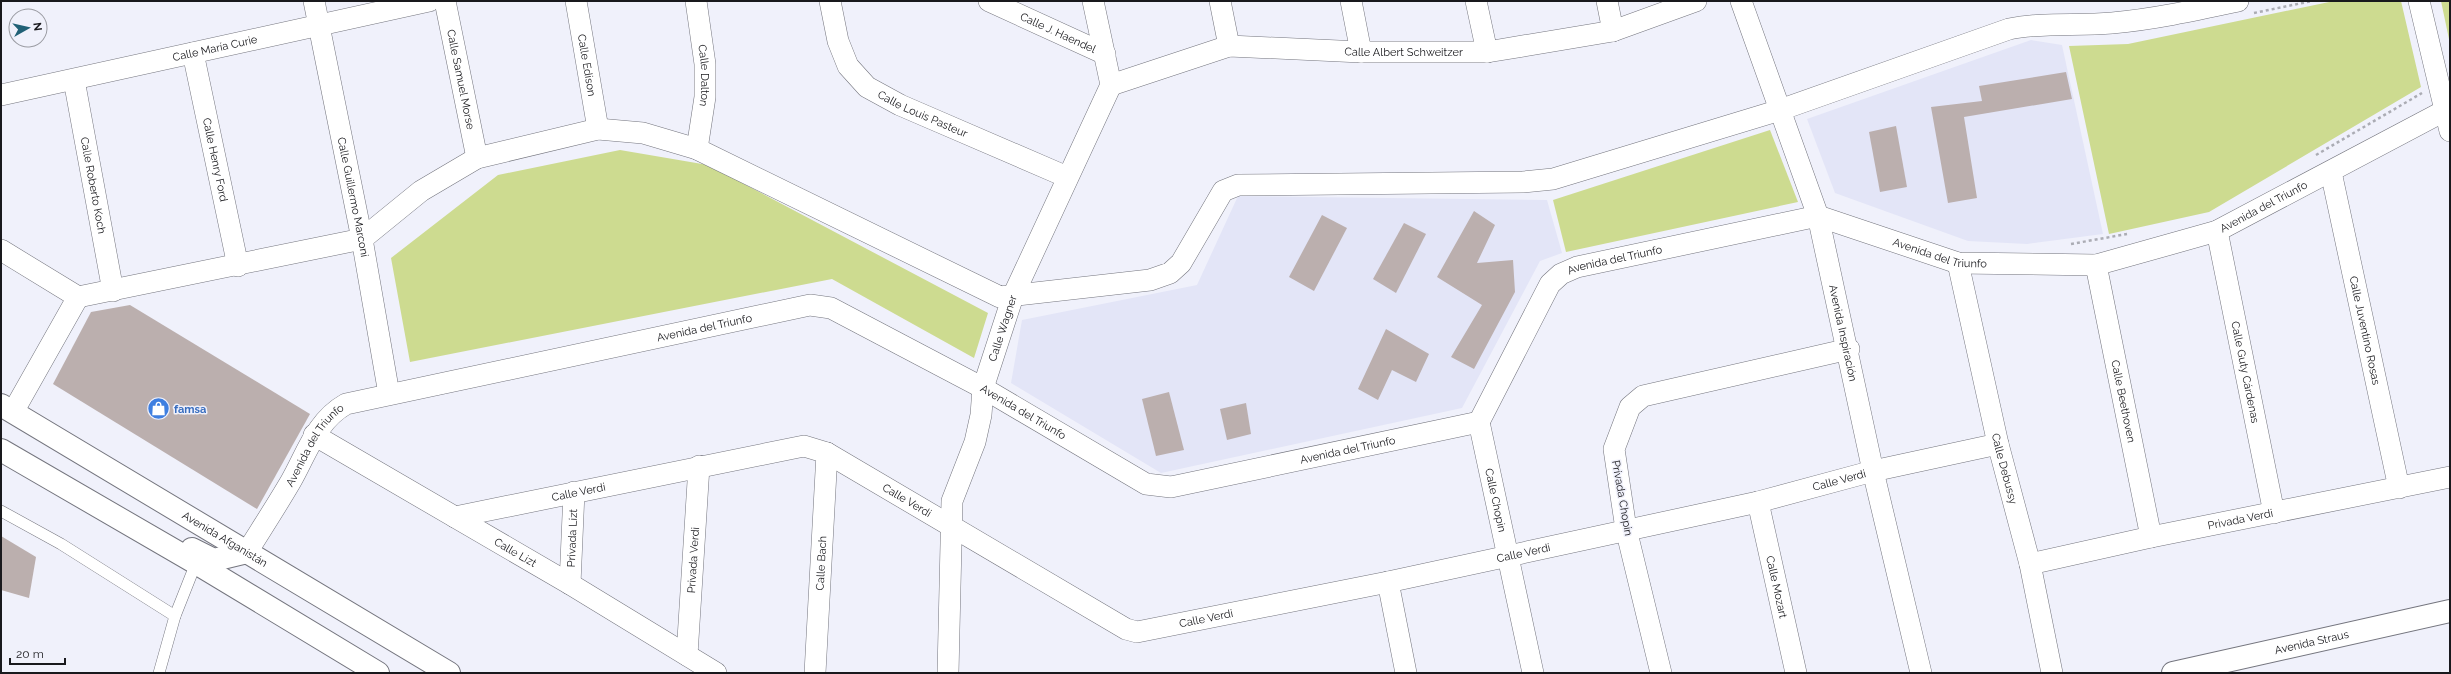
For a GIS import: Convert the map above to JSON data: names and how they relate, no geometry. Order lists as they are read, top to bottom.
{
  "streets": {
    "main road": ["Avenida Afganistán", "Avenida Straus"],
    "street": [
      "Calle J. Haendel",
      "Calle María Curie",
      "Calle Albert Schweitzer",
      "Calle Edison",
      "Calle Dalton",
      "Calle Samuel Morse",
      "Calle Louis Pasteur",
      "Calle Henry Ford",
      "Calle Roberto Koch",
      "Calle Guillermo Marconi",
      "Avenida del Triunfo",
      "Calle Wagner",
      "Calle Juventino Rosas",
      "Avenida Inspiración",
      "Calle Guty Cárdenas",
      "Calle Beethoven",
      "Calle Debussy",
      "Calle Verdi",
      "Privada Chopin",
      "Calle Chopin",
      "Privada Verdi",
      "Privada Lizt",
      "Calle Lizt",
      "Calle Bach",
      "Calle Mozart"
    ]
  },
  "crossings": [
    ["Calle María Curie", "Calle Henry Ford"],
    ["Calle María Curie", "Calle Roberto Koch"],
    ["Calle María Curie", "Calle Guillermo Marconi"],
    ["Calle Albert Schweitzer", "Calle Wagner"],
    ["Calle Louis Pasteur", "Calle Wagner"],
    ["Calle Guillermo Marconi", "Avenida del Triunfo"],
    ["Avenida del Triunfo", "Calle Wagner"],
    ["Avenida del Triunfo", "Calle Juventino Rosas"],
    ["Avenida del Triunfo", "Avenida Inspiración"],
    ["Avenida del Triunfo", "Calle Guty Cárdenas"],
    ["Avenida del Triunfo", "Calle Beethoven"],
    ["Avenida del Triunfo", "Calle Debussy"],
    ["Avenida del Triunfo", "Calle Chopin"],
    ["Avenida del Triunfo", "Avenida Afganistán"],
    ["Avenida del Triunfo", "Calle Lizt"],
    ["Calle Wagner", "Calle Verdi"],
    ["Calle Juventino Rosas", "Privada Verdi"],
    ["Avenida Inspiración", "Calle Verdi"],
    ["Avenida Inspiración", "Privada Chopin"],
    ["Calle Guty Cárdenas", "Privada Verdi"],
    ["Calle Beethoven", "Privada Verdi"],
    ["Calle Debussy", "Calle Verdi"],
    ["Calle Debussy", "Privada Verdi"],
    ["Calle Verdi", "Privada Chopin"],
    ["Calle Verdi", "Calle Chopin"],
    ["Calle Verdi", "Privada Verdi"],
    ["Calle Verdi", "Privada Lizt"],
    ["Calle Verdi", "Calle Lizt"],
    ["Calle Verdi", "Calle Bach"],
    ["Calle Verdi", "Calle Mozart"],
    ["Privada Verdi", "Calle Lizt"],
    ["Privada Lizt", "Calle Lizt"]
  ],
  "places": {
    "shop": ["famsa"]
  },
  "scale_bar": "20 m",
  "north": "right"
}
